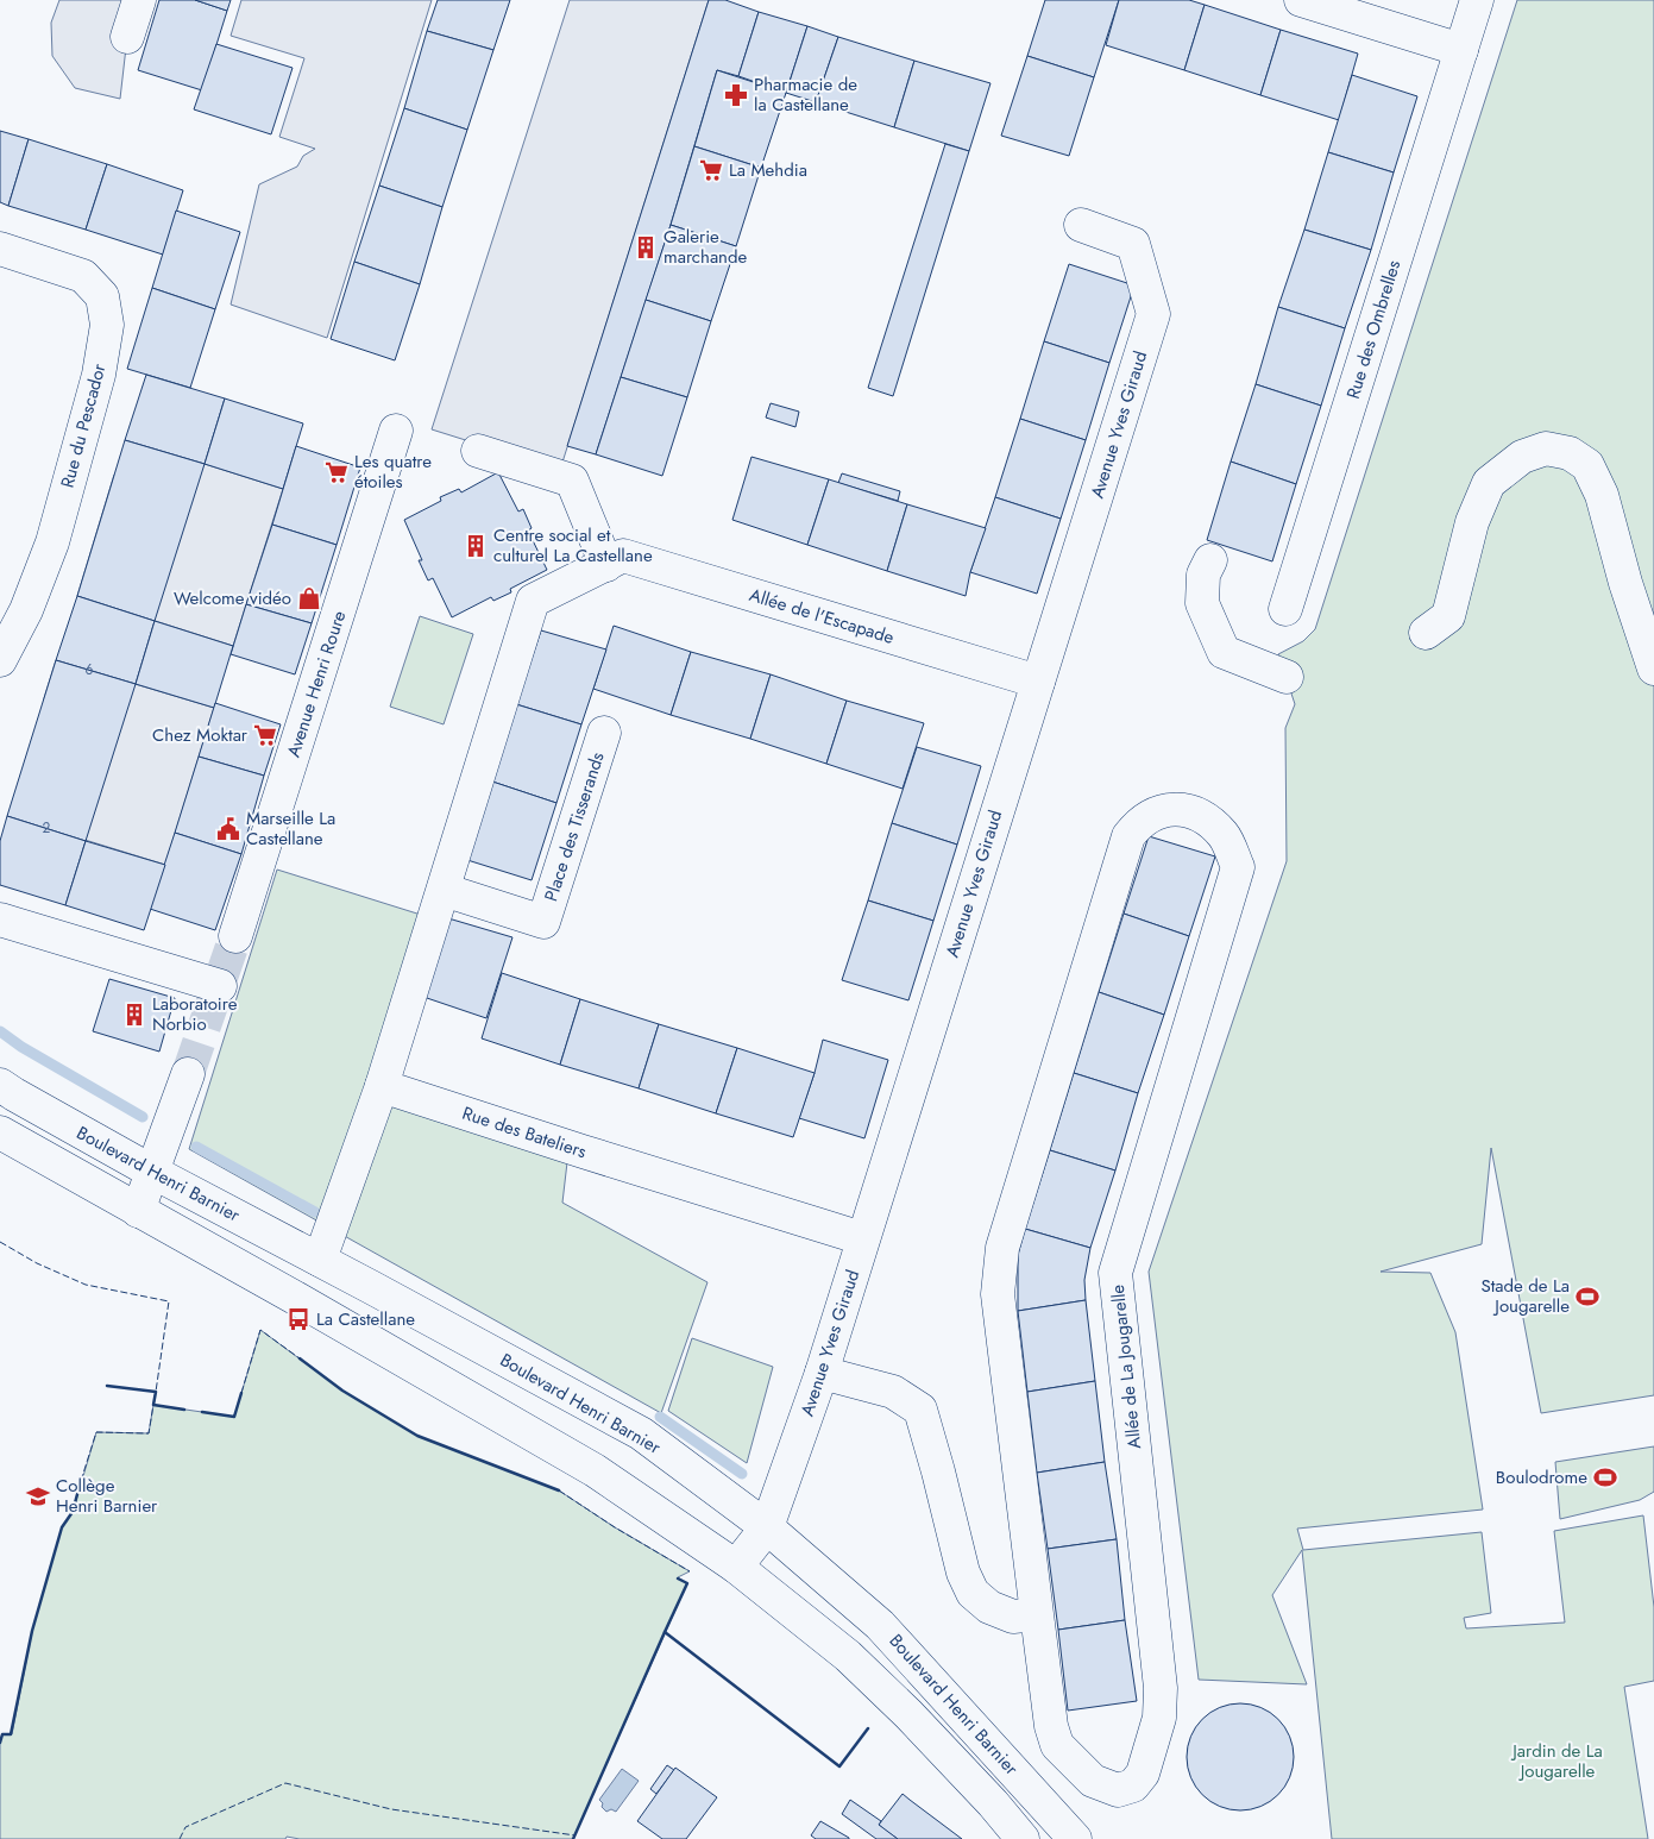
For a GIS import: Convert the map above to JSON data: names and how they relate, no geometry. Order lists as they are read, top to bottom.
{
  "streets": {
    "street": [
      "Rue des Ombrelles",
      "Avenue Yves Giraud",
      "Rue du Pescador",
      "Allée de l'Escapade",
      "Avenue Henri Roure",
      "Place des Tisserands",
      "Rue des Bateliers",
      "Boulevard Henri Barnier",
      "Allée de La Jougarelle"
    ]
  },
  "crossings": [
    ["Avenue Yves Giraud", "Allée de l'Escapade"],
    ["Avenue Yves Giraud", "Rue des Bateliers"],
    ["Avenue Yves Giraud", "Boulevard Henri Barnier"],
    ["Allée de l'Escapade", "Place des Tisserands"]
  ],
  "parks": ["Jardin de La Jougarelle"],
  "places": {
    "pharmacy": ["Pharmacie de la Castellane"],
    "supermarket": ["La Mehdia", "Les quatre étoiles", "Chez Moktar"],
    "building": ["Galerie marchande", "Centre social et culturel La Castellane", "Laboratoire Norbio"],
    "shop": ["Welcome vidéo"],
    "public building": ["Marseille La Castellane"],
    "sports": ["Stade de La Jougarelle", "Boulodrome"],
    "bus stop": ["La Castellane"],
    "school or university": ["Collège Henri Barnier"]
  },
  "house_numbers": ["6", "2"]
}
